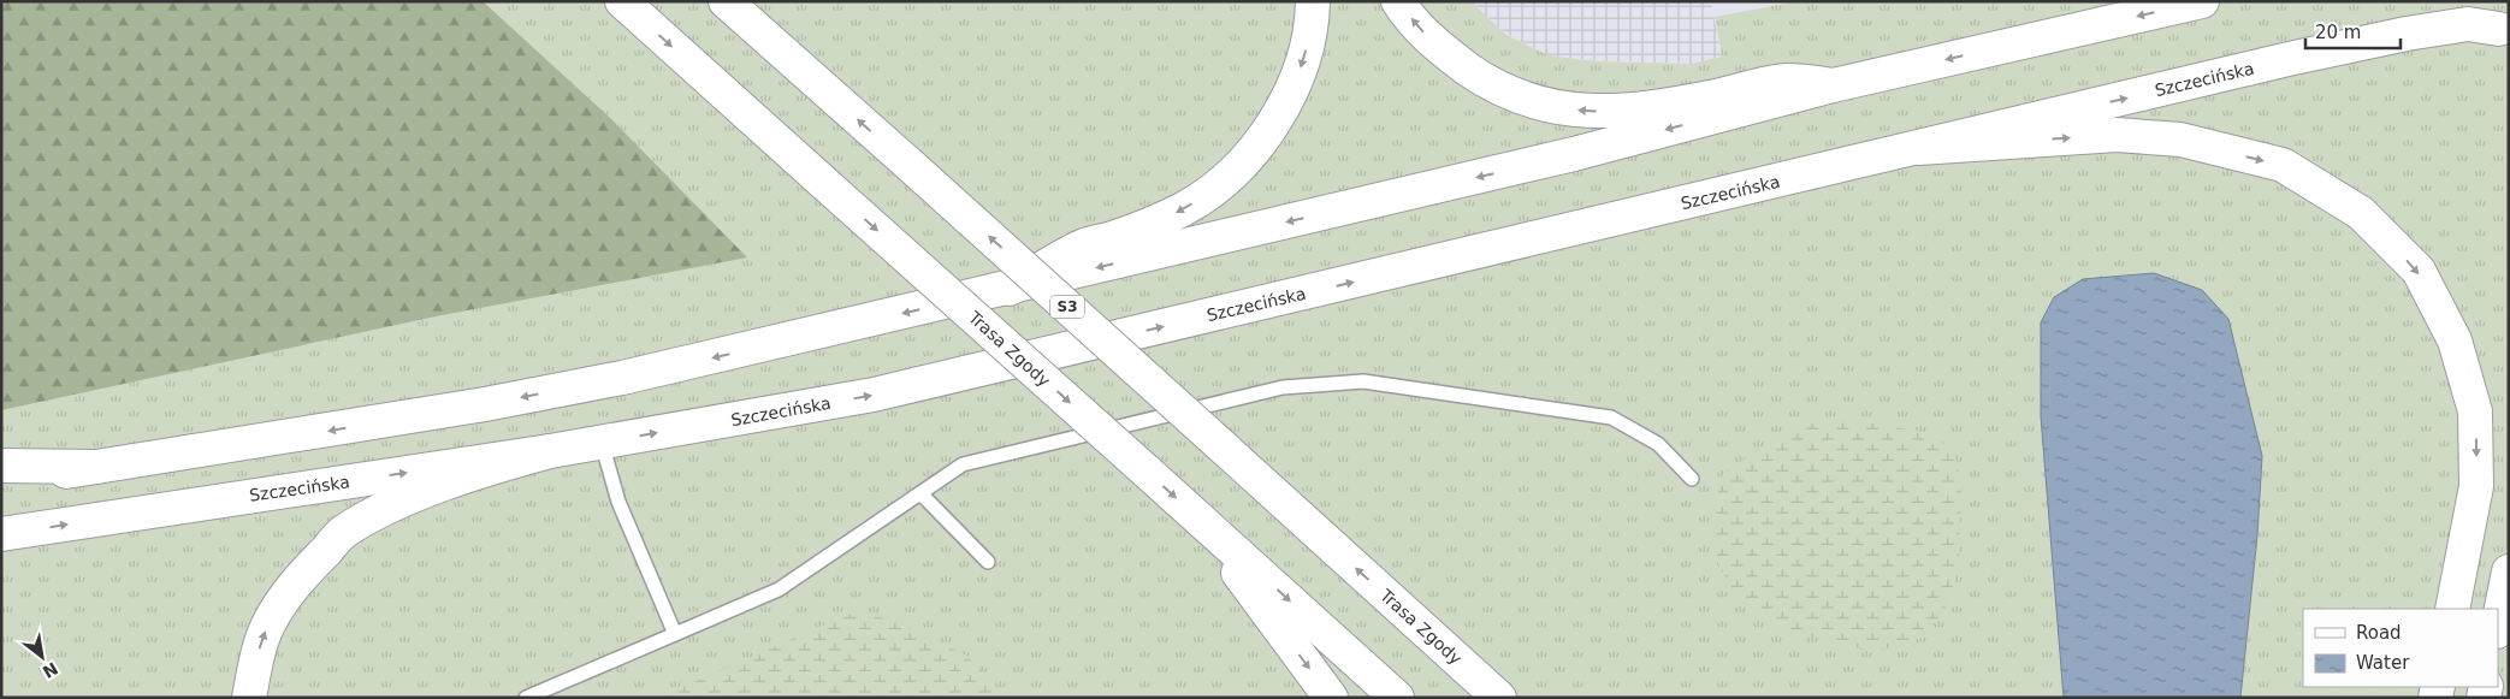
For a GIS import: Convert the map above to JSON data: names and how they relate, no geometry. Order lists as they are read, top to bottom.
{
  "streets": {
    "main road": ["Szczecińska", "S3", "Trasa Zgody"]
  },
  "legend": ["Road", "Water"],
  "scale_bar": "20 m",
  "north": "bottom right"
}
